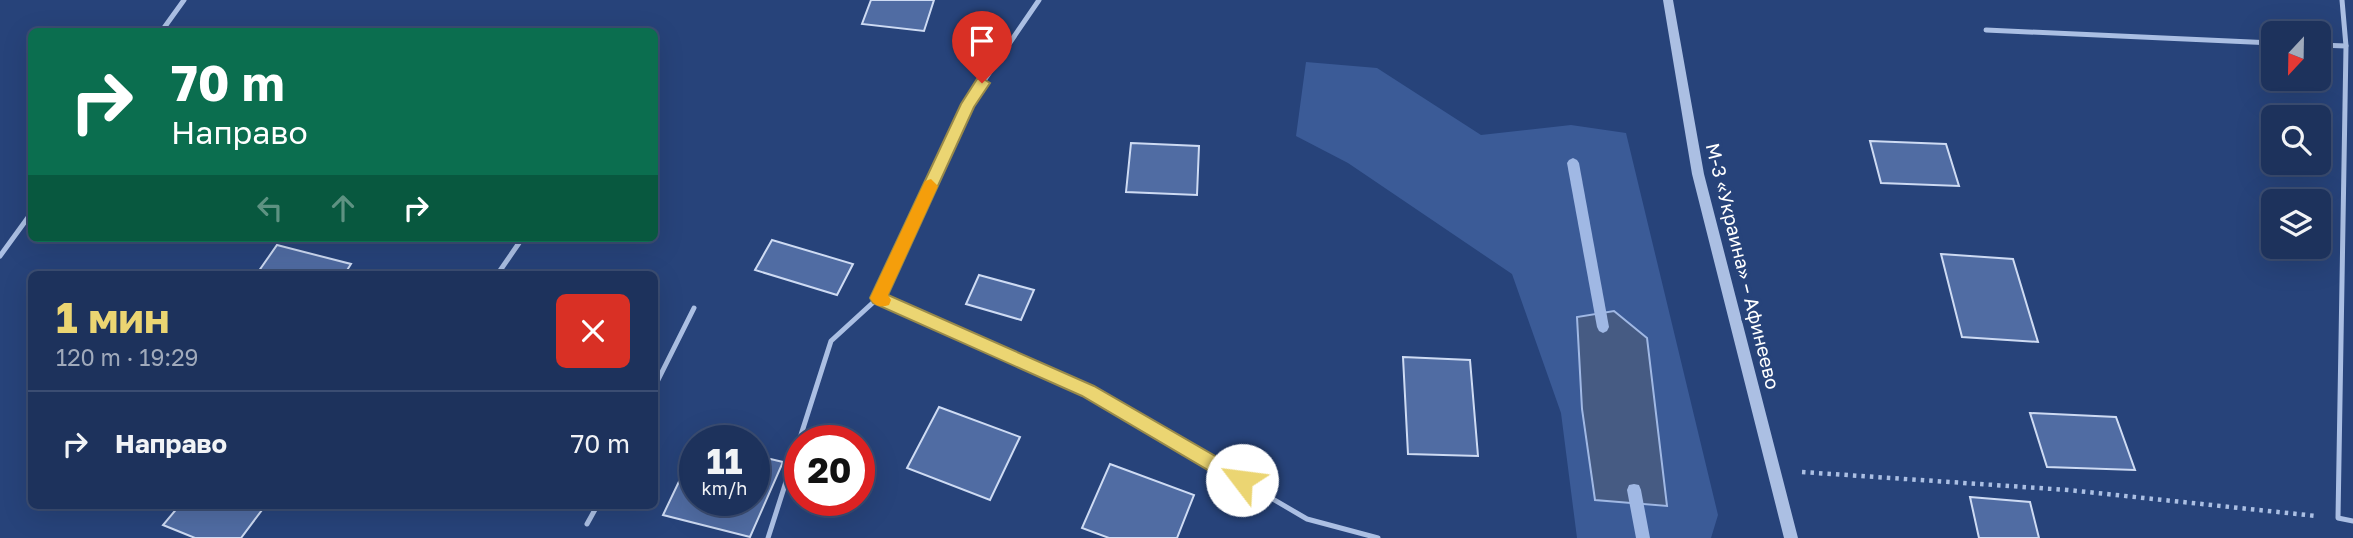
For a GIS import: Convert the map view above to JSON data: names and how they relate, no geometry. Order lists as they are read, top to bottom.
{
  "streets": {
    "street": ["М-3 «Украина» – Афинеево"]
  },
  "north": "bottom",
  "page": {
    "turn": ["70 m", "Направо"],
    "heading": ["1 мин", "120 m · 19:29"],
    "list": [
      {
        "name": "Направо",
        "value": "70 m"
      }
    ],
    "speed": "11 km/h",
    "limit": "20"
  }
}
